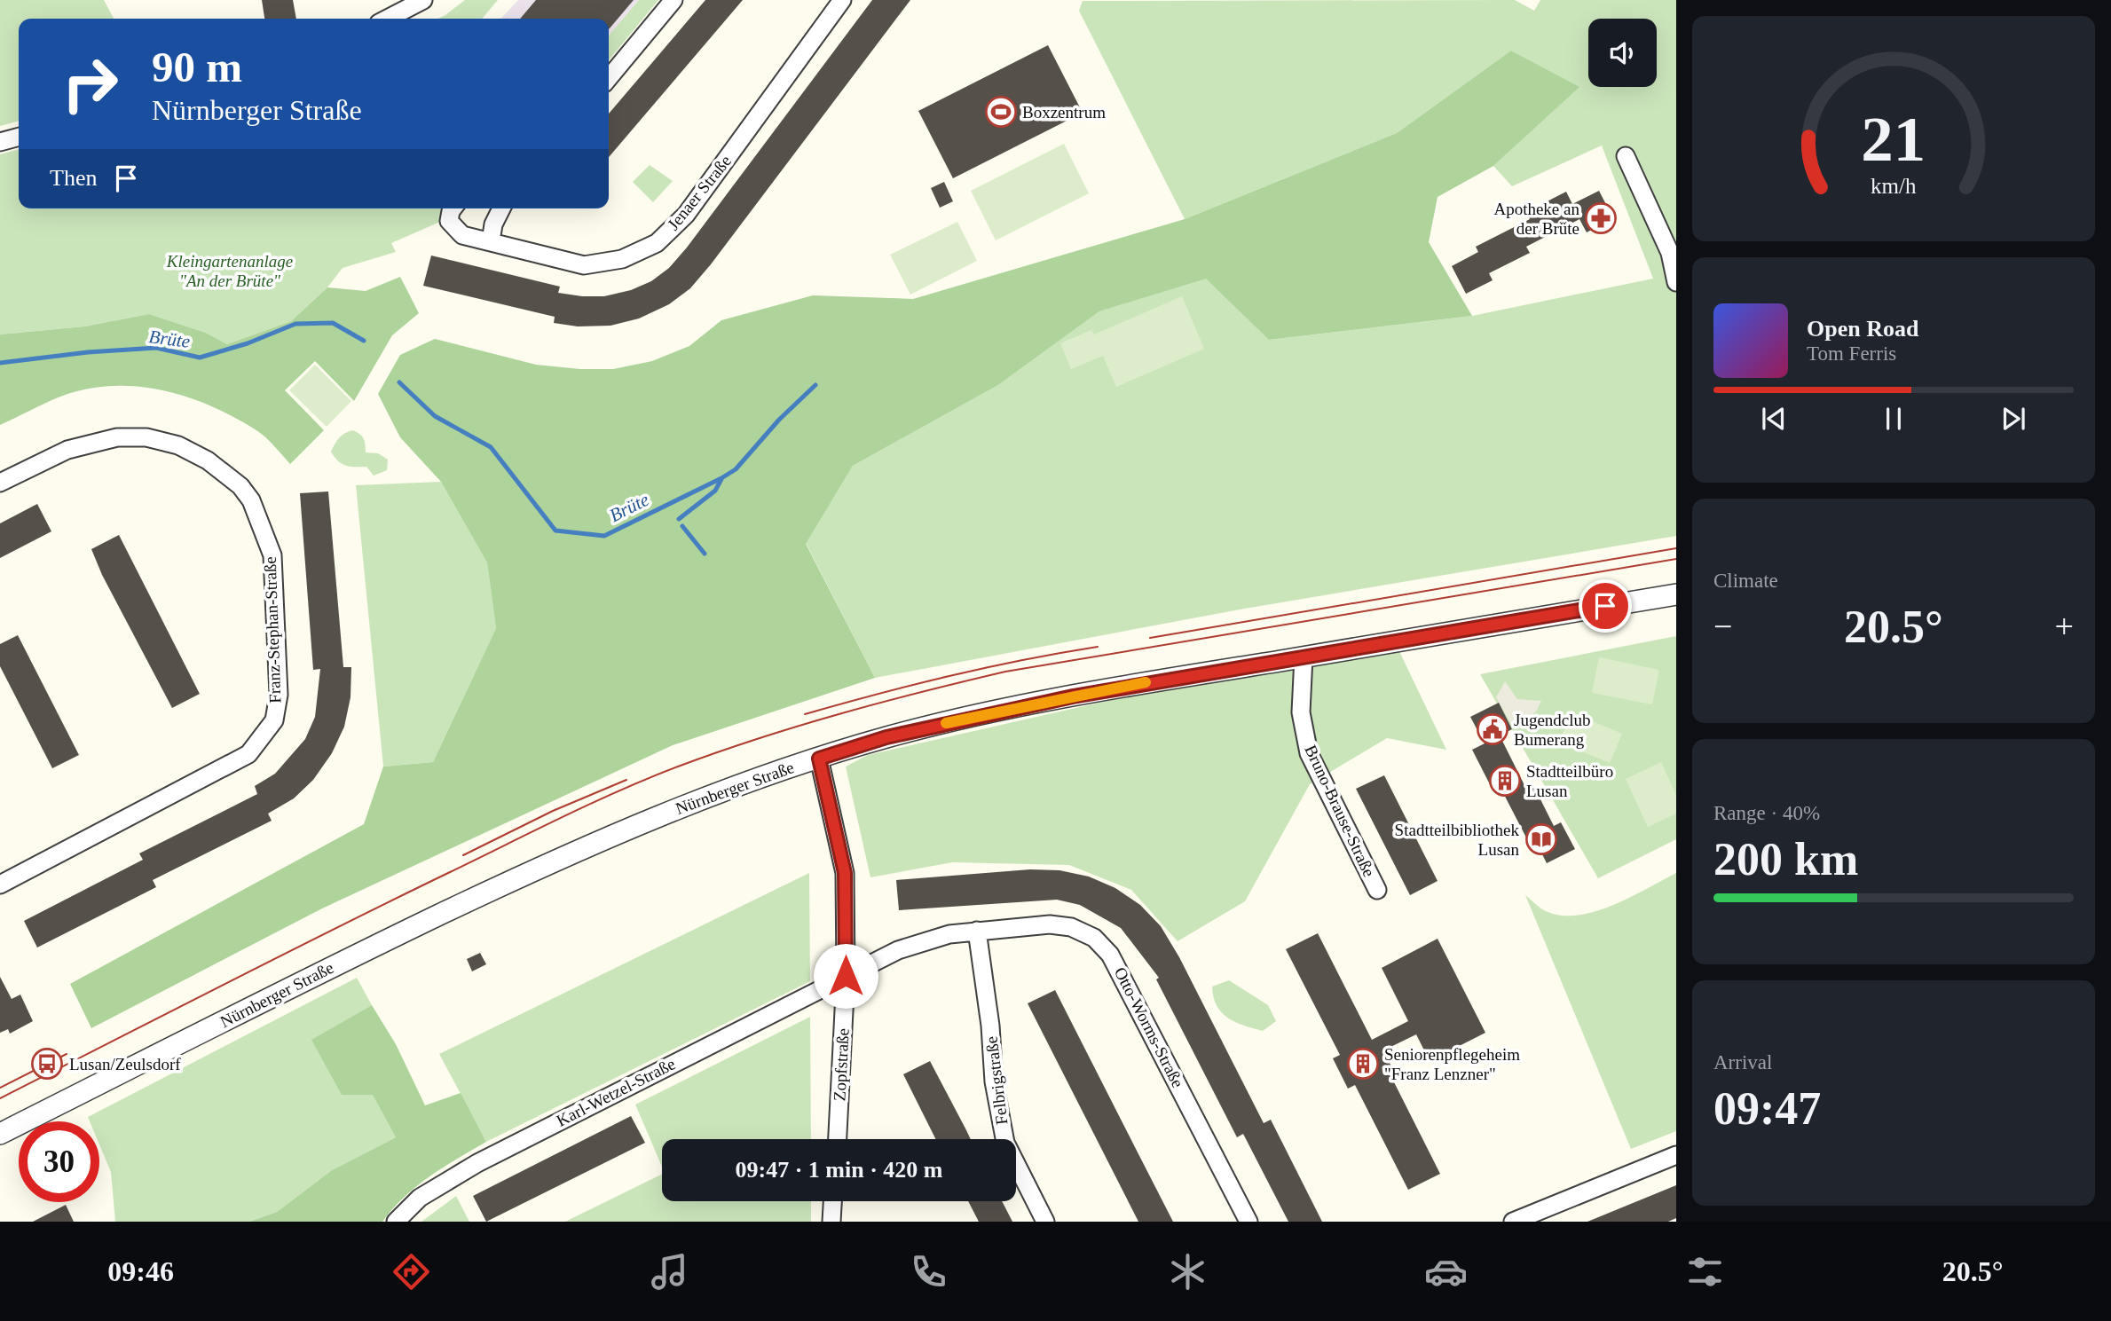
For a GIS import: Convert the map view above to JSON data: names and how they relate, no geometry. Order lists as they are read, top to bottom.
{
  "streets": {
    "street": [
      "Jenaer Straße",
      "Franz-Stephan-Straße",
      "Nürnberger Straße",
      "Bruno-Brause-Straße",
      "Otto-Worms-Straße",
      "Zopfstraße",
      "Felbrigstraße",
      "Karl-Wetzel-Straße"
    ]
  },
  "crossings": [
    ["Nürnberger Straße", "Bruno-Brause-Straße"],
    ["Nürnberger Straße", "Zopfstraße"],
    ["Otto-Worms-Straße", "Zopfstraße"],
    ["Otto-Worms-Straße", "Felbrigstraße"],
    ["Otto-Worms-Straße", "Karl-Wetzel-Straße"],
    ["Zopfstraße", "Karl-Wetzel-Straße"]
  ],
  "water": ["Brüte"],
  "parks": ["Kleingartenanlage \"An der Brüte\""],
  "places": {
    "sports": ["Boxzentrum"],
    "pharmacy": ["Apotheke an der Brüte"],
    "public building": ["Jugendclub Bumerang"],
    "building": ["Stadtteilbüro Lusan", "Seniorenpflegeheim \"Franz Lenzner\""],
    "library": ["Stadtteilbibliothek Lusan"],
    "bus stop": ["Lusan/Zeulsdorf"]
  },
  "page": {
    "turn": ["90 m", "Nürnberger Straße"],
    "then": "Then",
    "song": ["Open Road", "Tom Ferris"],
    "tile": [
      "Climate",
      ["Range · 40%", "200 km"],
      ["Arrival", "09:47"]
    ],
    "heat": ["−", "20.5°", "+"],
    "limit": "30",
    "trip": "09:47 · 1 min · 420 m",
    "tabs": ["09:46", "20.5°"],
    "gauge": ["21", "km/h"]
  }
}
